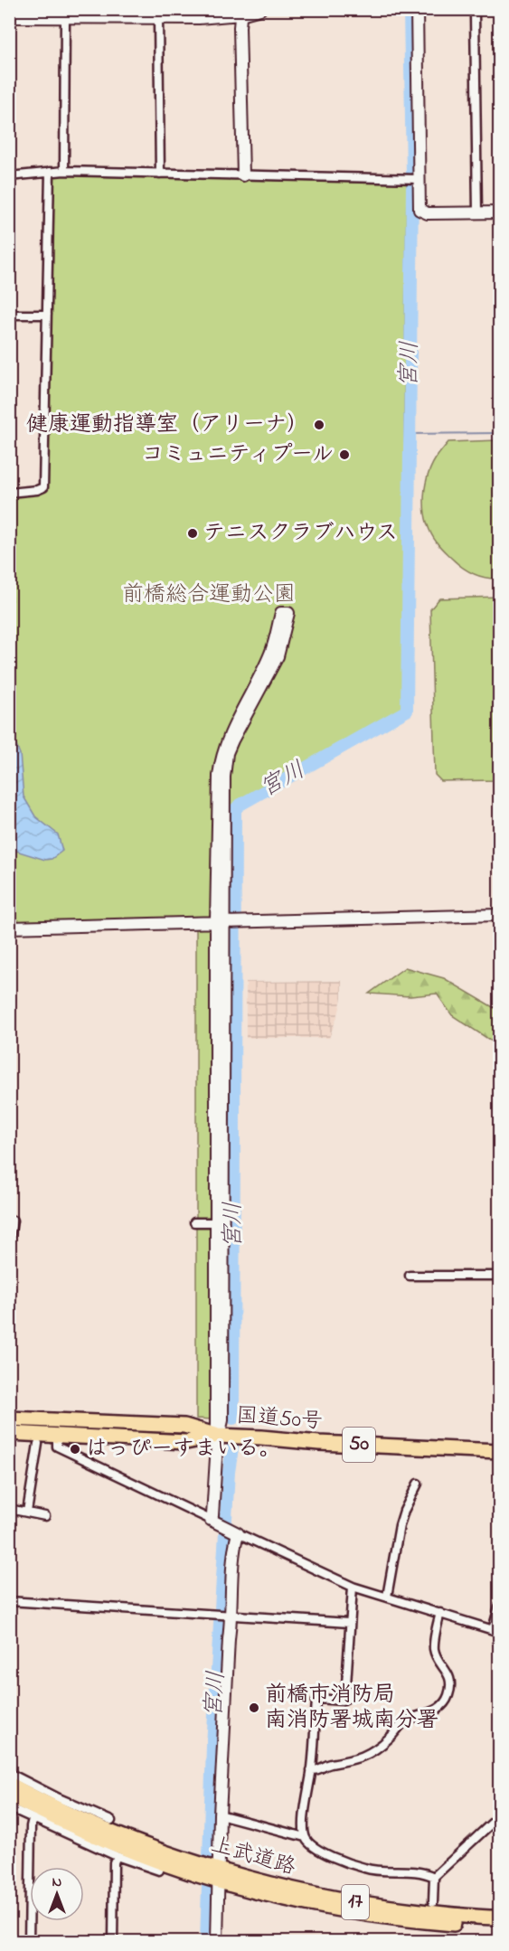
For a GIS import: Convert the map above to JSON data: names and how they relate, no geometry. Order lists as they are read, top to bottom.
{
  "streets": {
    "highway": [
      "国道50号",
      "50",
      "上武道路",
      "17"
    ]
  },
  "water": ["宮川"],
  "parks": ["前橋総合運動公園"],
  "places": [
    "健康運動指導室（アリーナ）",
    "コミュニティプール",
    "テニスクラブハウス",
    "はっぴーすまいる。",
    "前橋市消防局 南消防署城南分署"
  ],
  "north": "top"
}
